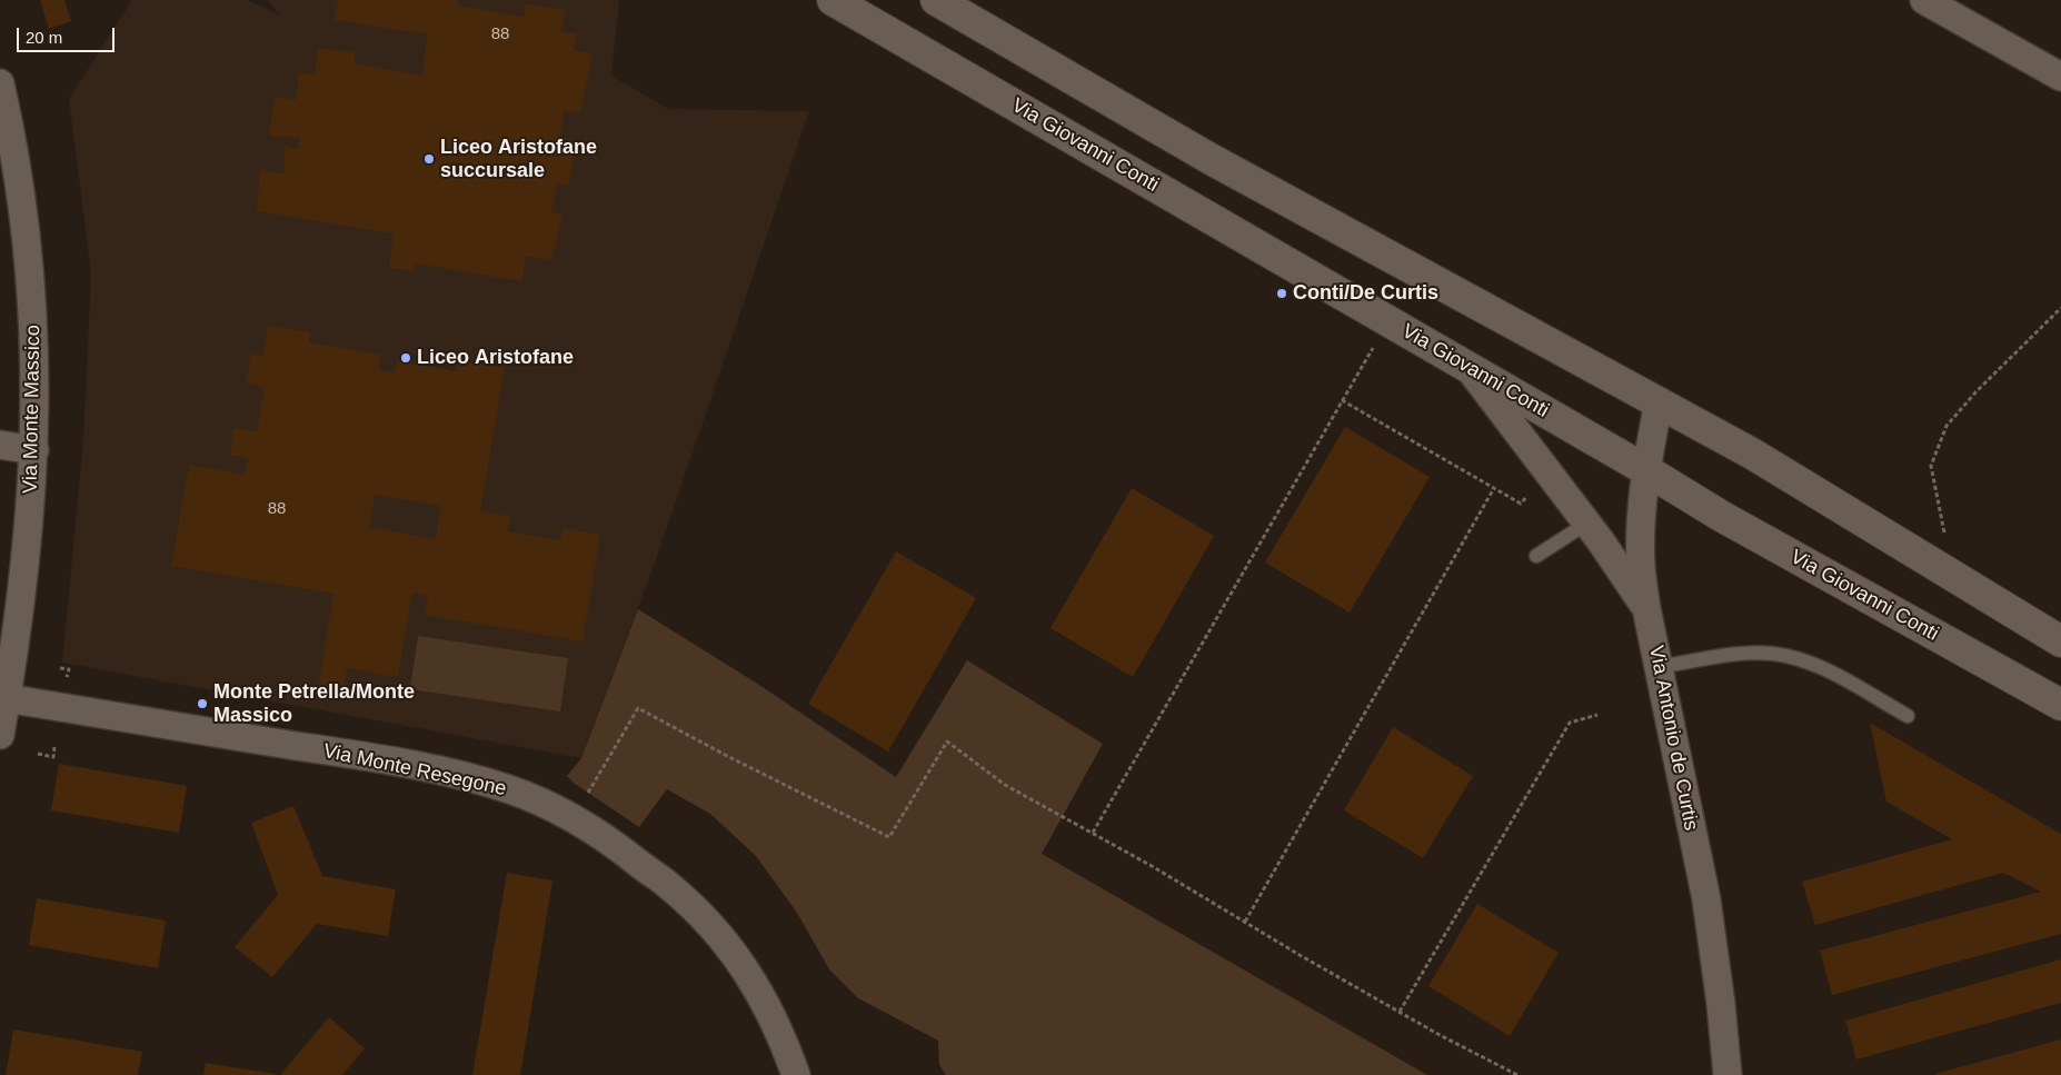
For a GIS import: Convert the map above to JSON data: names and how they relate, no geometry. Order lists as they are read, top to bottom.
{
  "streets": {
    "main road": ["Via Giovanni Conti"],
    "street": ["Via Monte Massico", "Via Antonio de Curtis", "Via Monte Resegone"]
  },
  "crossings": [
    ["Via Giovanni Conti", "Via Antonio de Curtis"],
    ["Via Monte Massico", "Via Monte Resegone"]
  ],
  "places": [
    "Liceo Aristofane succursale",
    "Conti/De Curtis",
    "Liceo Aristofane",
    "Monte Petrella/Monte Massico"
  ],
  "house_numbers": ["88", "88"],
  "scale_bar": "20 m"
}
